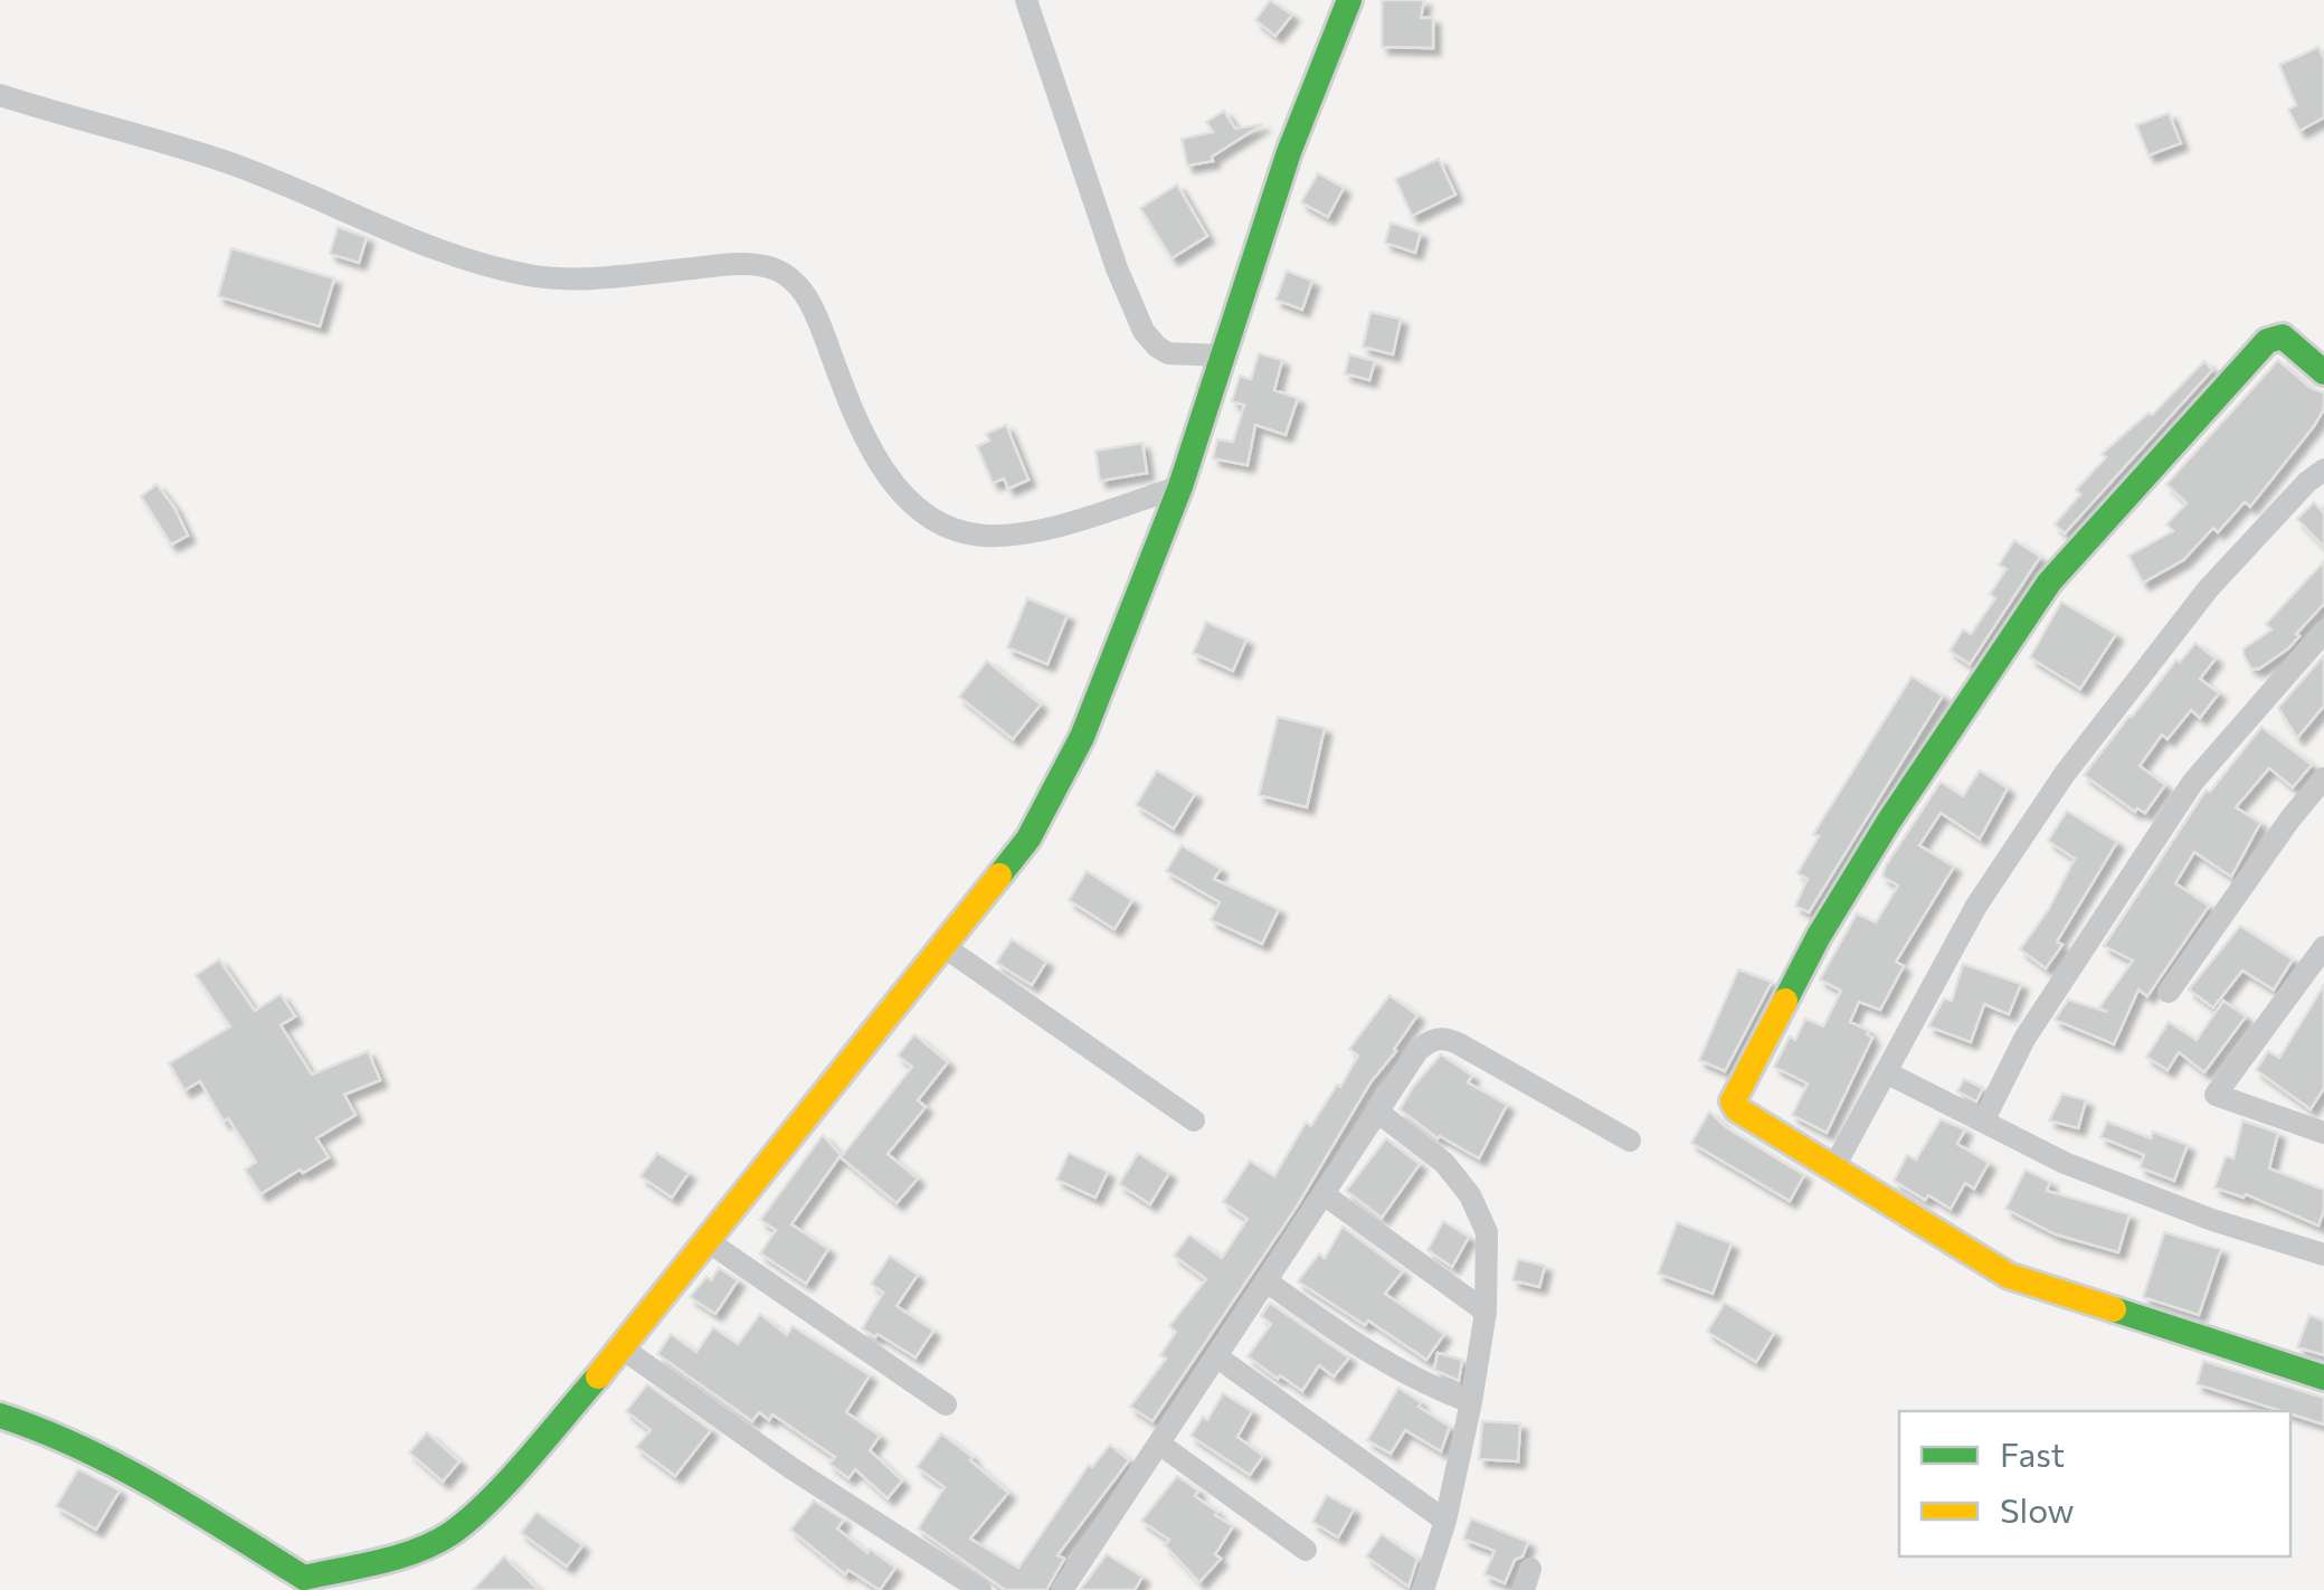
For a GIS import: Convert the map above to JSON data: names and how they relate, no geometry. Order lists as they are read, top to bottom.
{
  "legend": ["Fast", "Slow"]
}
